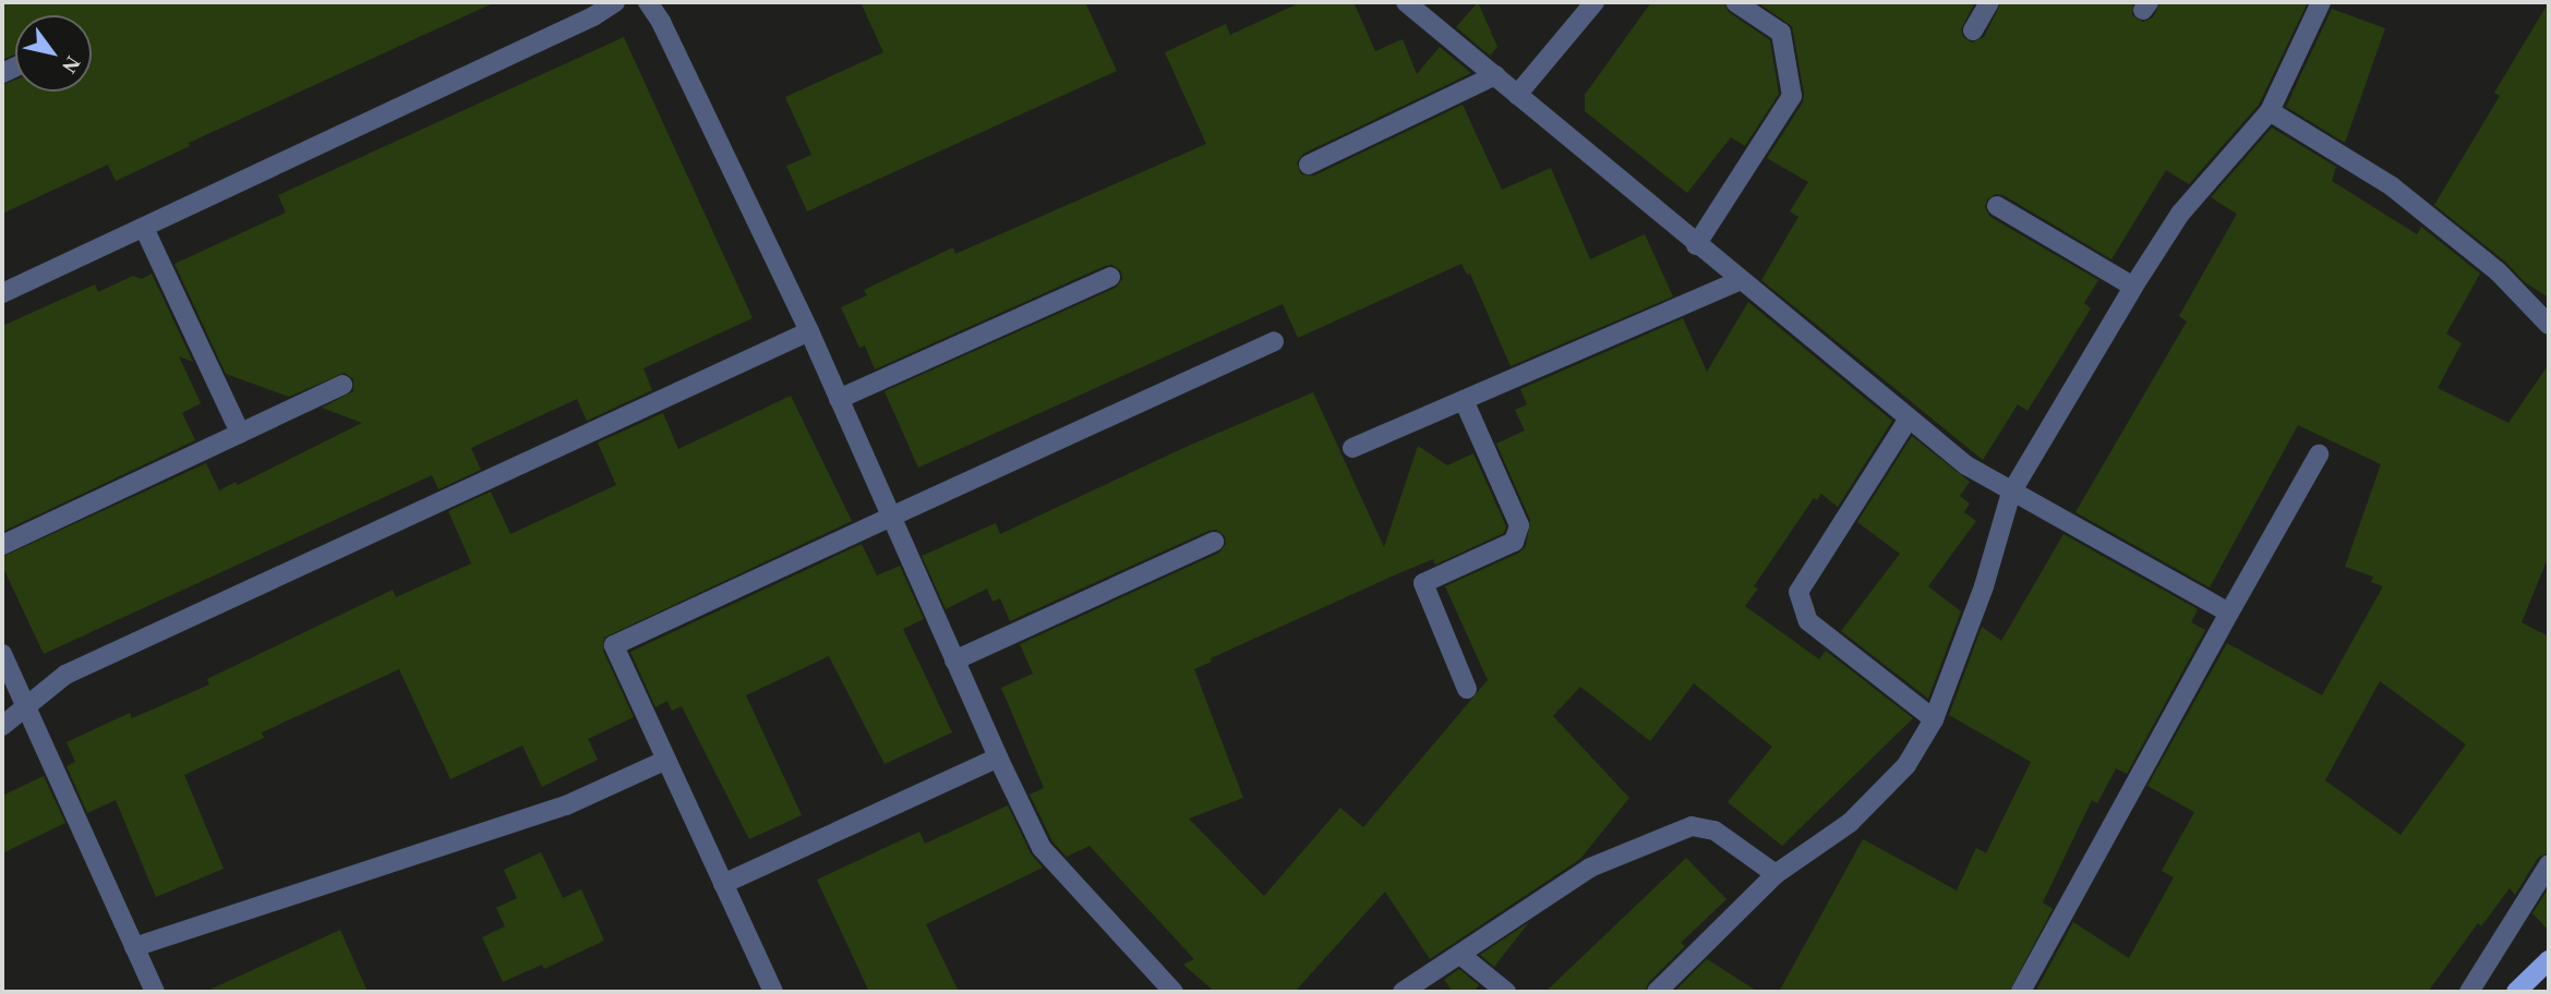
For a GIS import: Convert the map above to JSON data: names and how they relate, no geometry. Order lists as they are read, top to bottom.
{
  "north": "bottom right"
}
